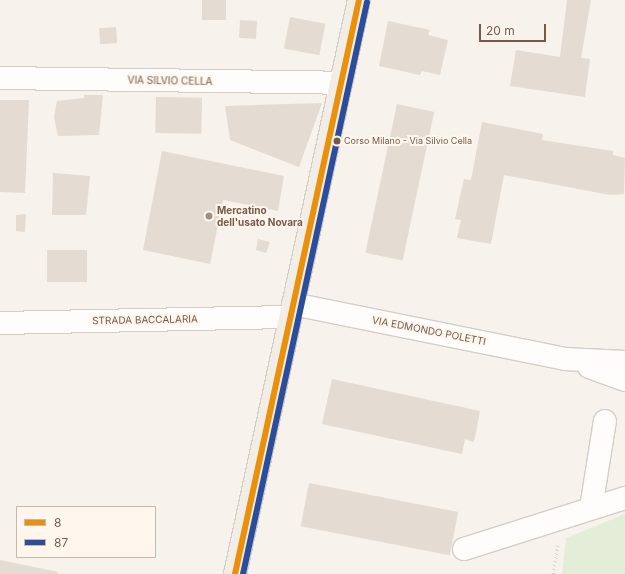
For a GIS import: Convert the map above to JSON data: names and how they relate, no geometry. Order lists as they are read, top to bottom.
{
  "streets": {
    "street": ["VIA SILVIO CELLA", "STRADA BACCALARIA", "VIA EDMONDO POLETTI"]
  },
  "crossings": [
    ["STRADA BACCALARIA", "VIA EDMONDO POLETTI"]
  ],
  "places": ["Corso Milano - Via Silvio Cella", "Mercatino dell'usato Novara"],
  "lines": ["transit line 8", "transit line 87"],
  "legend": ["8", "87"],
  "scale_bar": "20 m"
}
